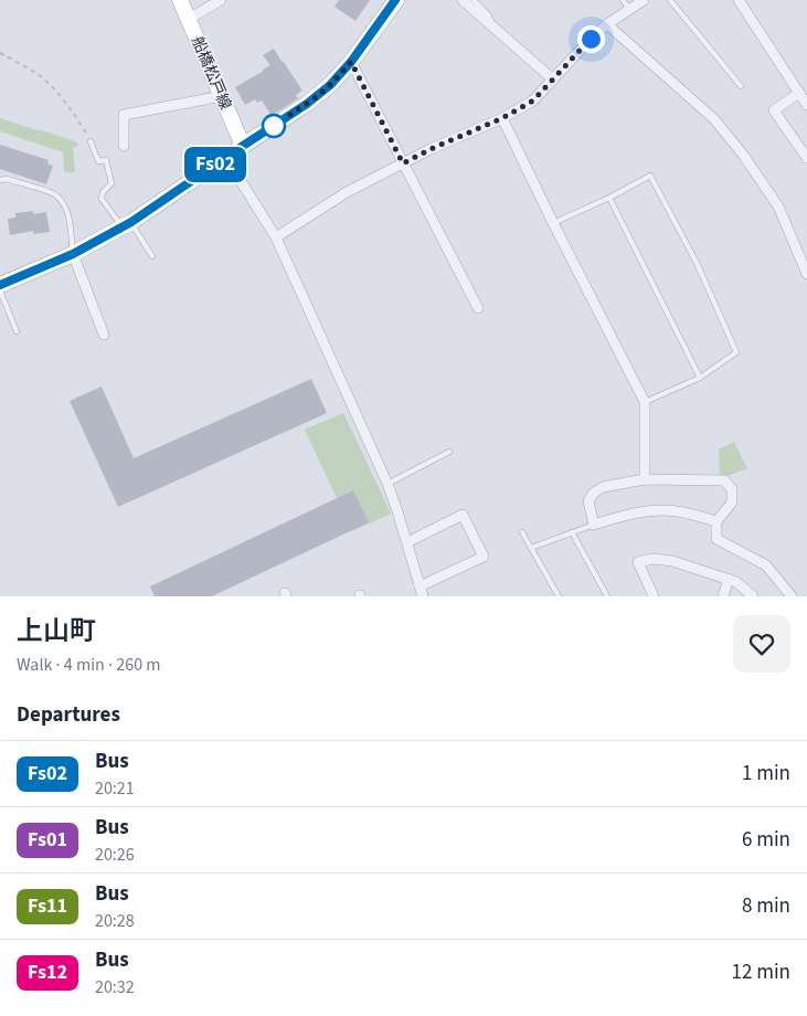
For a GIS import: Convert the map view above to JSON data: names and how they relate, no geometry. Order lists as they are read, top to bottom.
{
  "streets": {
    "main road": ["船橋松戸線"]
  },
  "lines": ["bus line Fs02"],
  "page": {
    "on_map": "Fs02",
    "heading": [
      ["上山町", "Walk · 4 min · 260 m"],
      "Departures"
    ],
    "list": [
      {
        "mark": "Fs02",
        "name": "Bus",
        "note": "20:21",
        "value": "1 min"
      },
      {
        "mark": "Fs01",
        "name": "Bus",
        "note": "20:26",
        "value": "6 min"
      },
      {
        "mark": "Fs11",
        "name": "Bus",
        "note": "20:28",
        "value": "8 min"
      },
      {
        "mark": "Fs12",
        "name": "Bus",
        "note": "20:32",
        "value": "12 min"
      }
    ]
  }
}
